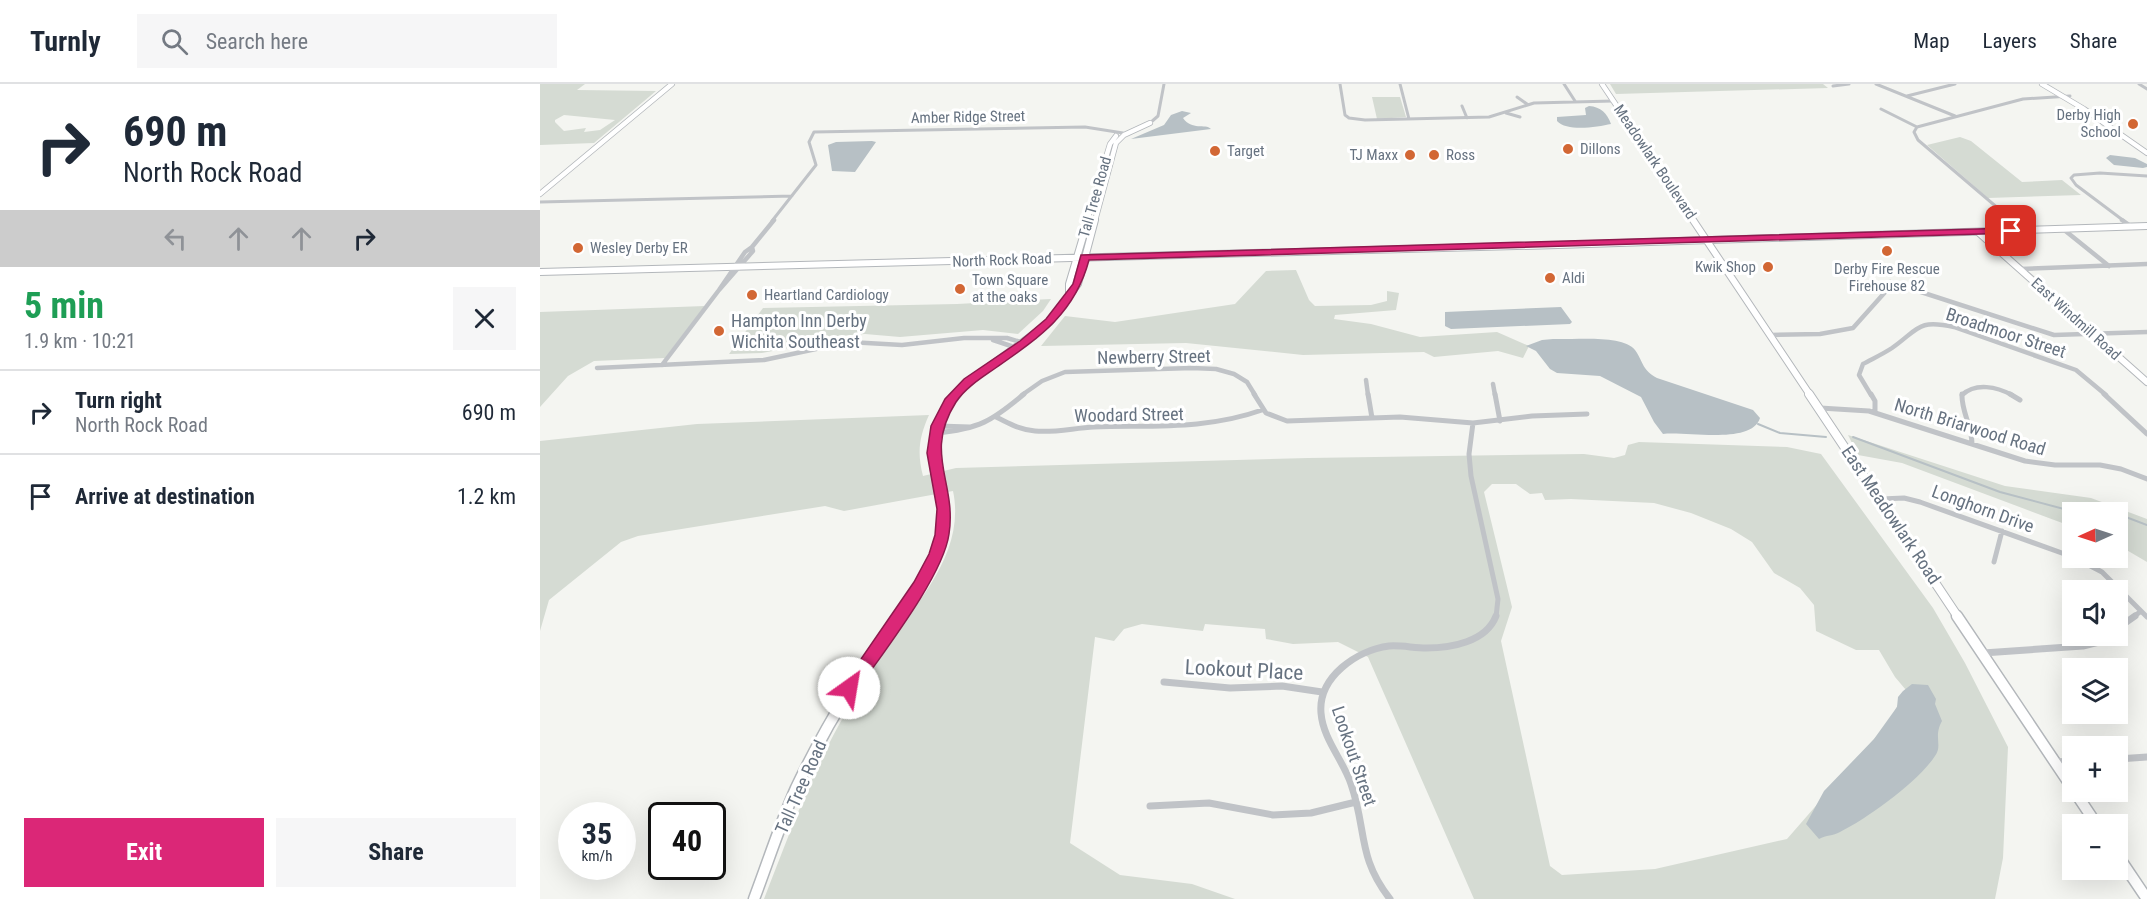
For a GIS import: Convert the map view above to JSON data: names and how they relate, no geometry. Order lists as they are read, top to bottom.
{
  "streets": {
    "main road": [
      "Meadowlark Boulevard",
      "Tall Tree Road",
      "North Rock Road",
      "East Windmill Road",
      "East Meadowlark Road"
    ],
    "street": [
      "Amber Ridge Street",
      "Broadmoor Street",
      "Newberry Street",
      "Woodard Street",
      "North Briarwood Road",
      "Longhorn Drive",
      "Lookout Place",
      "Lookout Street"
    ]
  },
  "crossings": [
    ["Amber Ridge Street", "Tall Tree Road"],
    ["Meadowlark Boulevard", "North Rock Road"],
    ["Meadowlark Boulevard", "East Meadowlark Road"],
    ["Tall Tree Road", "North Rock Road"],
    ["Tall Tree Road", "Newberry Street"],
    ["North Rock Road", "East Windmill Road"],
    ["North Rock Road", "East Meadowlark Road"],
    ["Broadmoor Street", "North Briarwood Road"],
    ["Newberry Street", "Woodard Street"],
    ["North Briarwood Road", "East Meadowlark Road"],
    ["Longhorn Drive", "East Meadowlark Road"],
    ["Lookout Place", "Lookout Street"]
  ],
  "places": [
    "Derby High School",
    "Dillons",
    "Target",
    "TJ Maxx",
    "Ross",
    "Wesley Derby ER",
    "Derby Fire Rescue Firehouse 82",
    "Kwik Shop",
    "Aldi",
    "Town Square at the oaks",
    "Heartland Cardiology",
    "Hampton Inn Derby Wichita Southeast"
  ],
  "north": "left",
  "page": {
    "header": "Turnly",
    "search": "Search here",
    "nav": ["Map", "Layers", "Share"],
    "turn": ["690 m", "North Rock Road"],
    "heading": ["5 min", "1.9 km · 10:21"],
    "list": [
      {
        "name": "Turn right",
        "note": "North Rock Road",
        "value": "690 m"
      },
      {
        "name": "Arrive at destination",
        "value": "1.2 km"
      }
    ],
    "map_buttons": ["+", "−"],
    "speed": "35 km/h",
    "limit": "40",
    "buttons": ["Exit", "Share"]
  }
}
